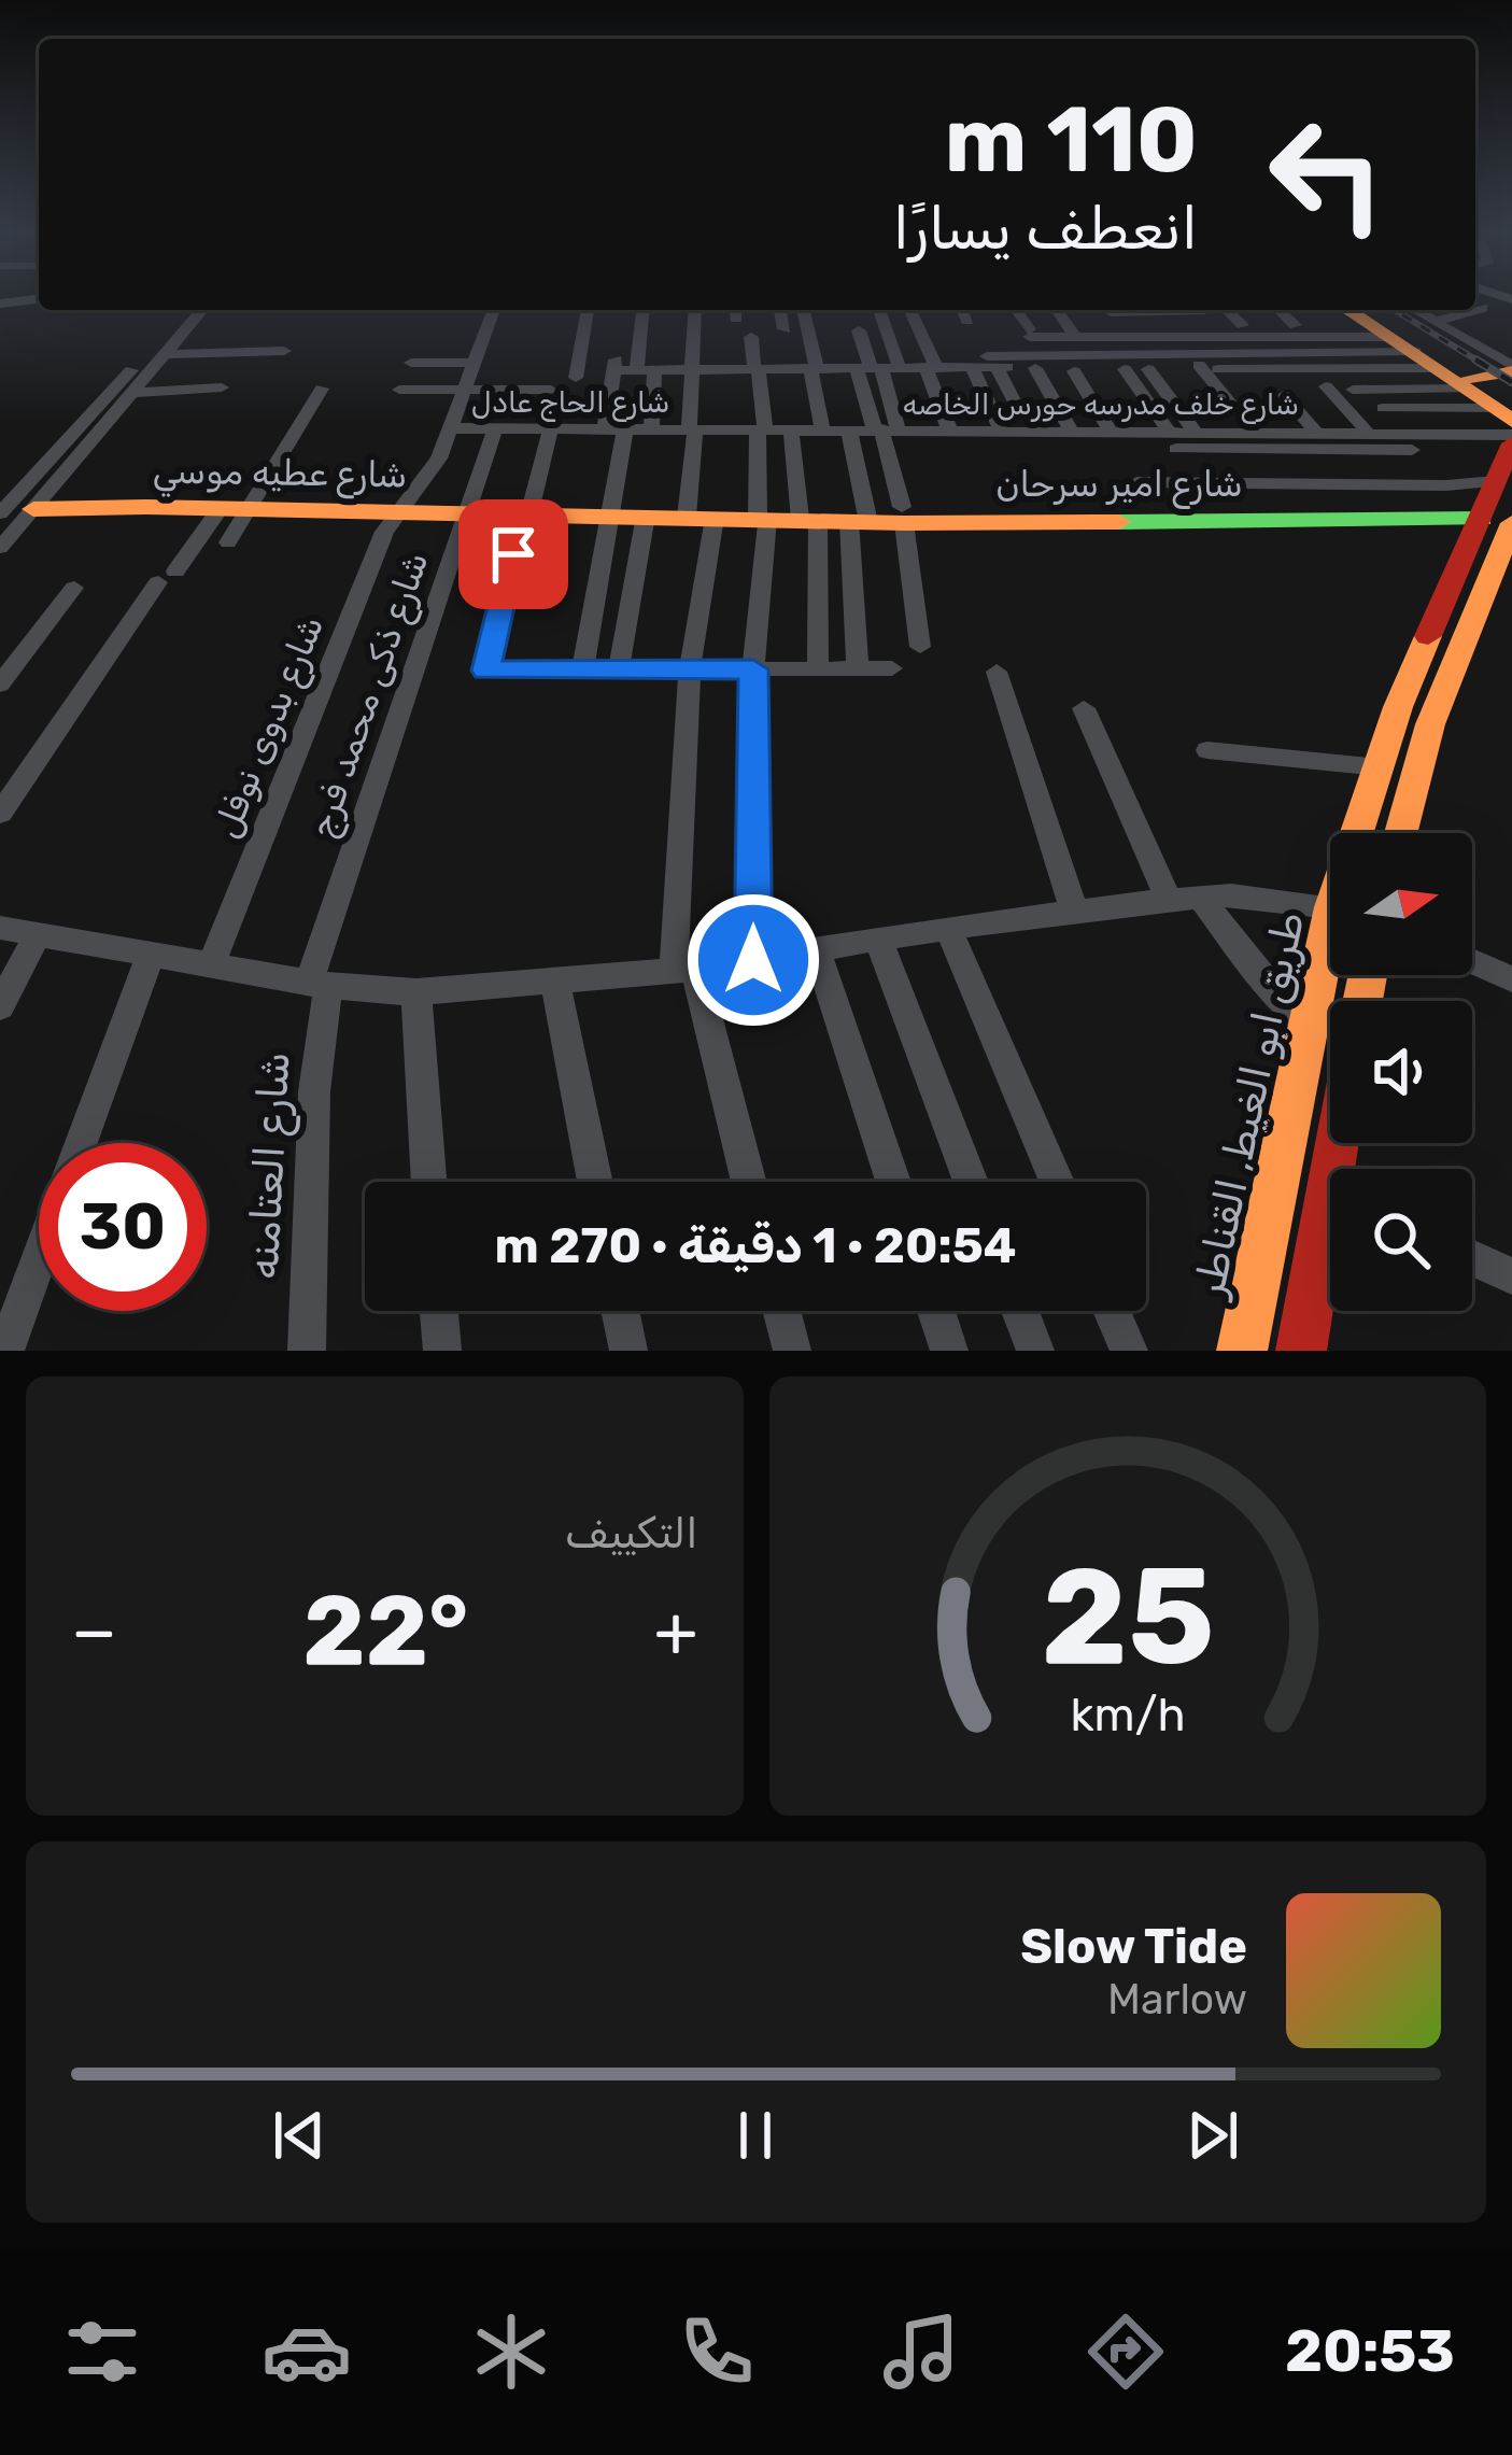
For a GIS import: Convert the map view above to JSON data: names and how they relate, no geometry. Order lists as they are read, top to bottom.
{
  "streets": {
    "main road": ["شارع عطيه موسي", "شارع امير سرحان", "طريق ابو الغيط, القناطر"],
    "street": [
      "شارع الحاج عادل",
      "شارع خلف مدرسه حورس الخاصه",
      "شارع ذكى محمد فرج",
      "شارع بدوى نوفل",
      "شارع العتامنه"
    ]
  },
  "crossings": [
    ["شارع الحاج عادل", "شارع خلف مدرسه حورس الخاصه"],
    ["شارع الحاج عادل", "شارع ذكى محمد فرج"],
    ["شارع الحاج عادل", "شارع بدوى نوفل"],
    ["شارع خلف مدرسه حورس الخاصه", "طريق ابو الغيط, القناطر"],
    ["شارع عطيه موسي", "شارع امير سرحان"],
    ["شارع عطيه موسي", "شارع ذكى محمد فرج"],
    ["شارع عطيه موسي", "شارع بدوى نوفل"],
    ["شارع امير سرحان", "طريق ابو الغيط, القناطر"],
    ["شارع ذكى محمد فرج", "شارع العتامنه"]
  ],
  "north": "right",
  "page": {
    "turn": ["110 m", "انعطف يسارًا"],
    "limit": "30",
    "trip": "20:54 · 1 دقيقة · 270 m",
    "tile": "التكييف",
    "heat": ["−", "22°", "+"],
    "song": ["Slow Tide", "Marlow"],
    "tabs": "20:53",
    "gauge": ["25", "km/h"]
  }
}
